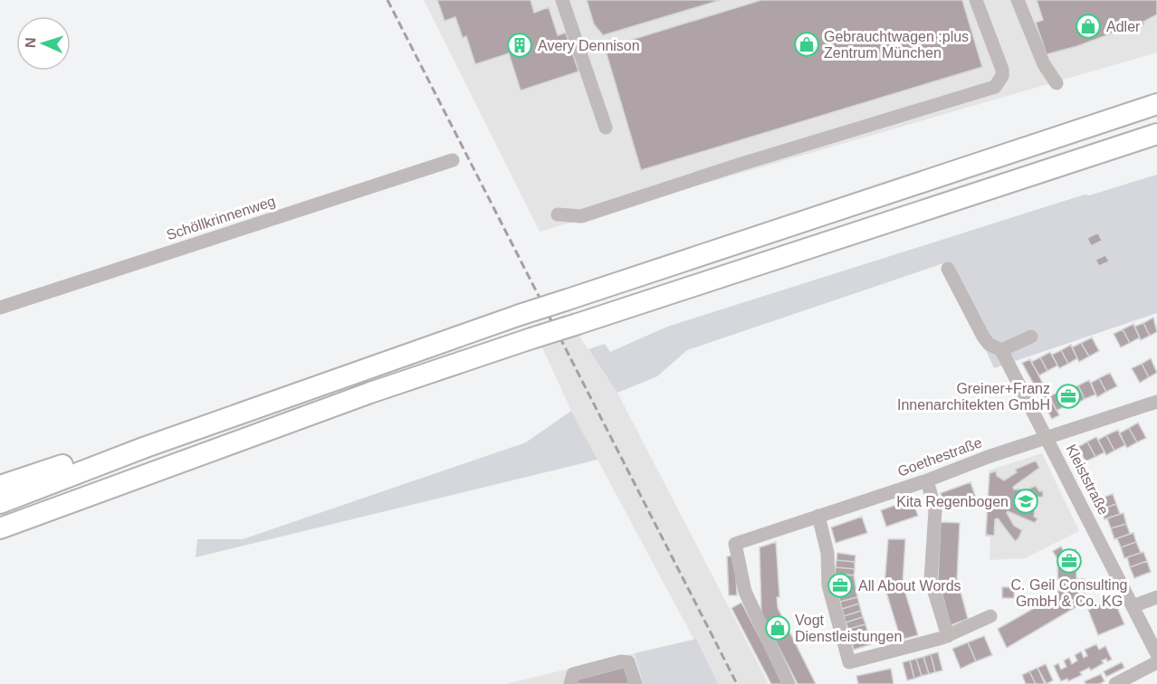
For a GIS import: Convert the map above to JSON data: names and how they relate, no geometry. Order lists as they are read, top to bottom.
{
  "streets": {
    "street": ["Schöllkrinnenweg", "Goethestraße", "Kleiststraße"]
  },
  "crossings": [
    ["Goethestraße", "Kleiststraße"]
  ],
  "places": {
    "shop": ["Adler", "Gebrauchtwagen :plus Zentrum München", "Vogt Dienstleistungen"],
    "building": ["Avery Dennison"],
    "office": ["Greiner+Franz Innenarchitekten GmbH", "C. Geil Consulting GmbH & Co. KG", "All About Words"],
    "school or university": ["Kita Regenbogen"]
  },
  "north": "left"
}
